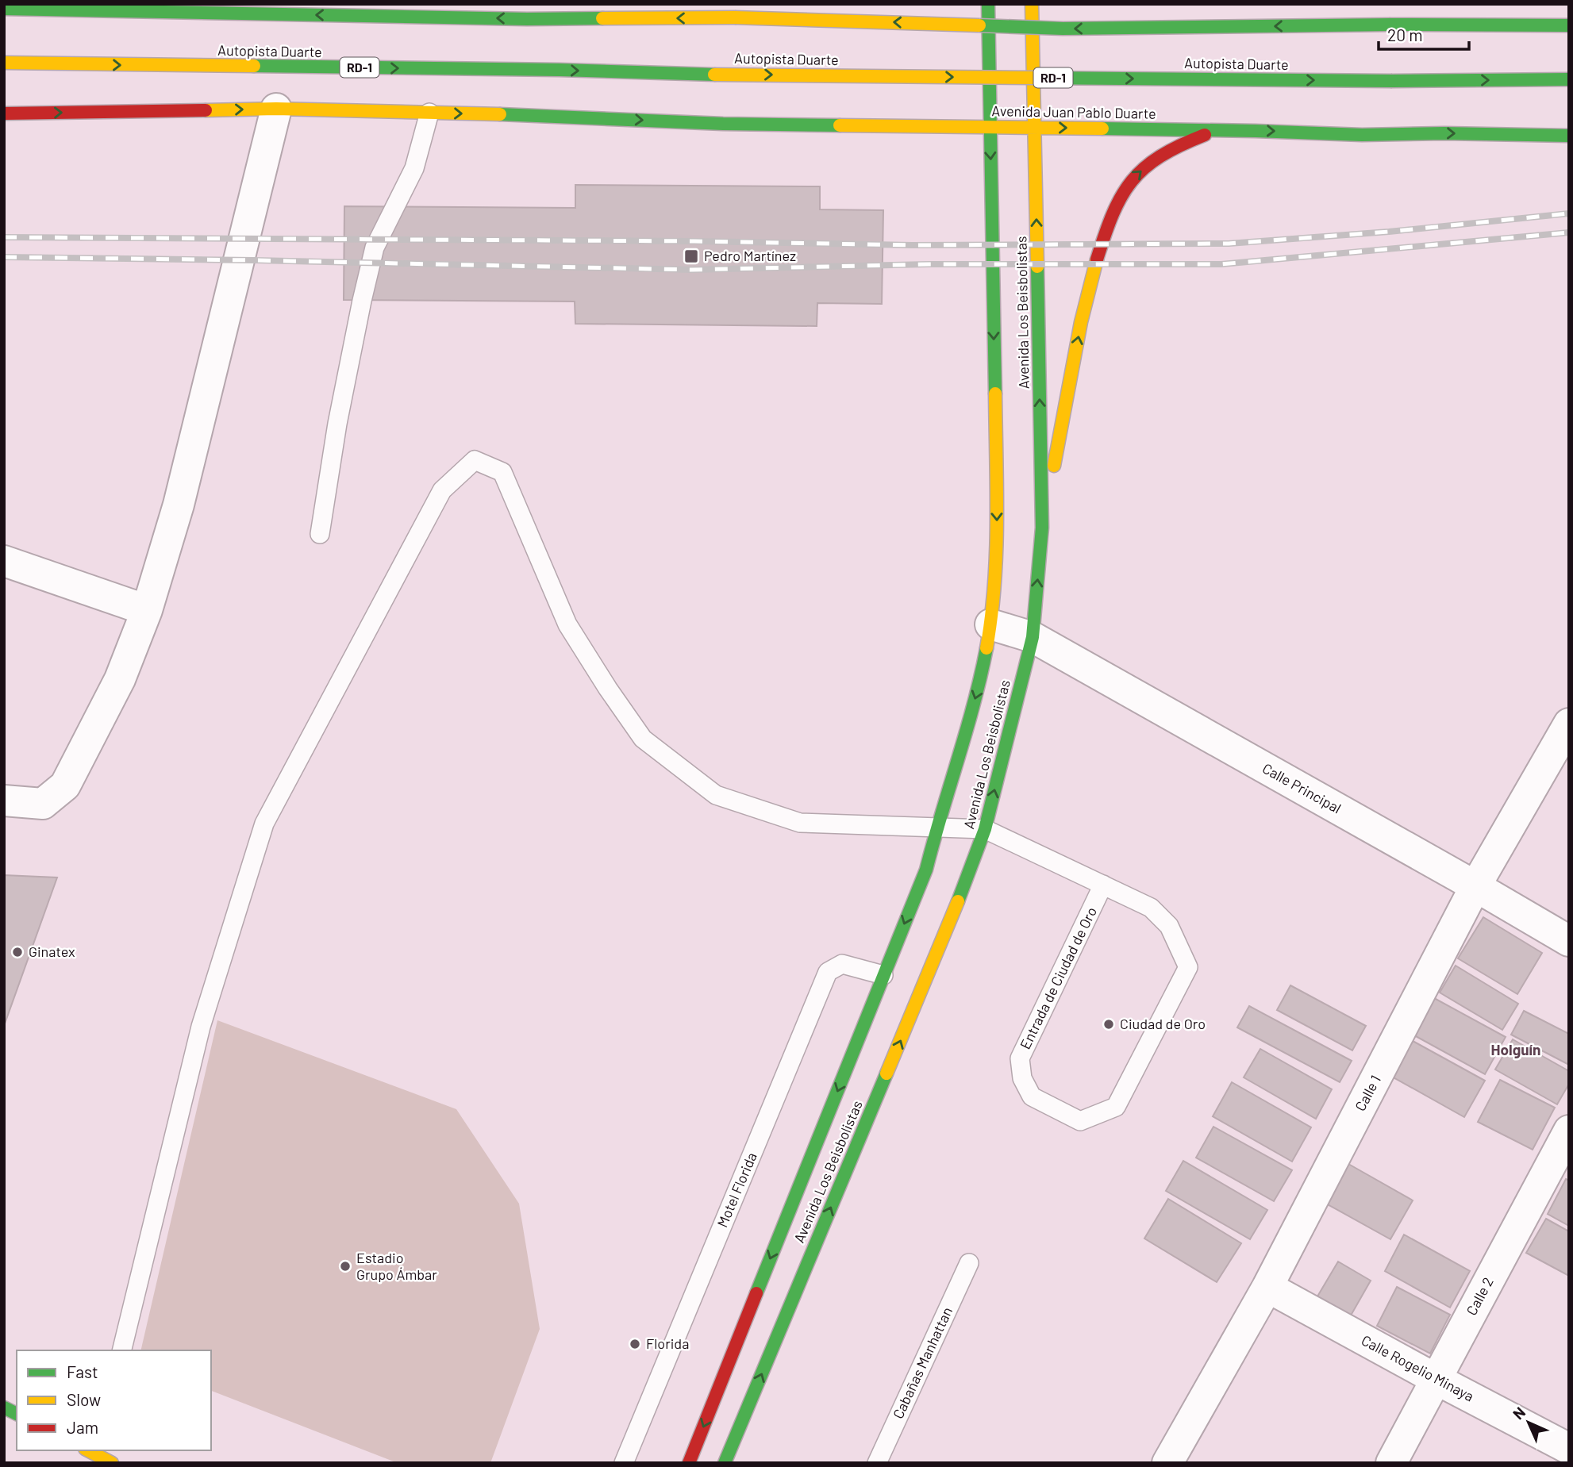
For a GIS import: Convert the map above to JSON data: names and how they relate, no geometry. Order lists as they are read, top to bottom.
{
  "streets": {
    "main road": [
      "Autopista Duarte",
      "RD-1",
      "Avenida Juan Pablo Duarte",
      "Avenida Los Beisbolistas"
    ],
    "street": [
      "Calle Principal",
      "Calle 1",
      "Calle 2",
      "Calle Rogelio Minaya"
    ],
    "lane": ["Entrada de Ciudad de Oro", "Motel Florida", "Cabañas Manhattan"]
  },
  "crossings": [
    ["Avenida Juan Pablo Duarte", "Avenida Los Beisbolistas"],
    ["Avenida Los Beisbolistas", "Calle Principal"],
    ["Avenida Los Beisbolistas", "Entrada de Ciudad de Oro"],
    ["Avenida Los Beisbolistas", "Motel Florida"],
    ["Calle Principal", "Calle 1"],
    ["Calle 1", "Calle Rogelio Minaya"],
    ["Calle 2", "Calle Rogelio Minaya"]
  ],
  "districts": ["Holguín"],
  "places": {
    "transit": ["Pedro Martínez"],
    "other": [
      "Ginatex",
      "Ciudad de Oro",
      "Estadio Grupo Ámbar",
      "Florida"
    ]
  },
  "legend": ["Fast", "Slow", "Jam"],
  "scale_bar": "20 m",
  "north": "top left"
}
